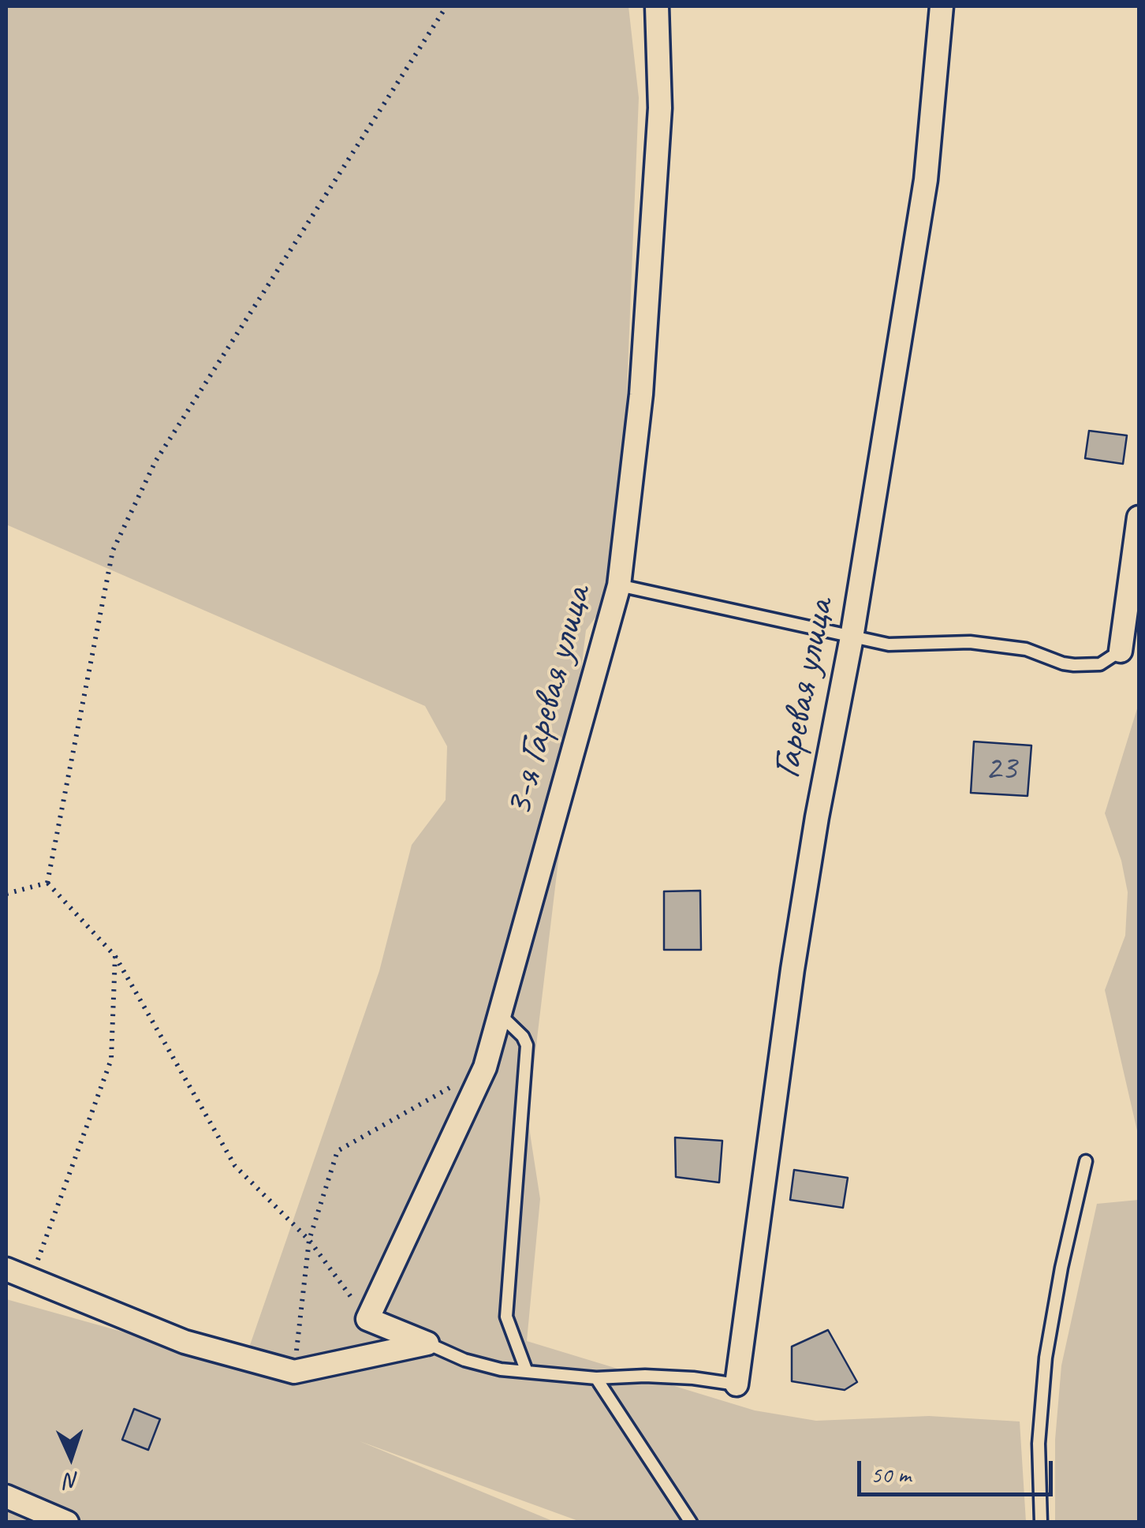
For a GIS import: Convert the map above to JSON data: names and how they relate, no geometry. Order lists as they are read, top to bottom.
{
  "streets": {
    "street": ["Гаревая улица", "3-я Гаревая улица"]
  },
  "house_numbers": ["23"],
  "scale_bar": "50 m",
  "north": "bottom"
}
